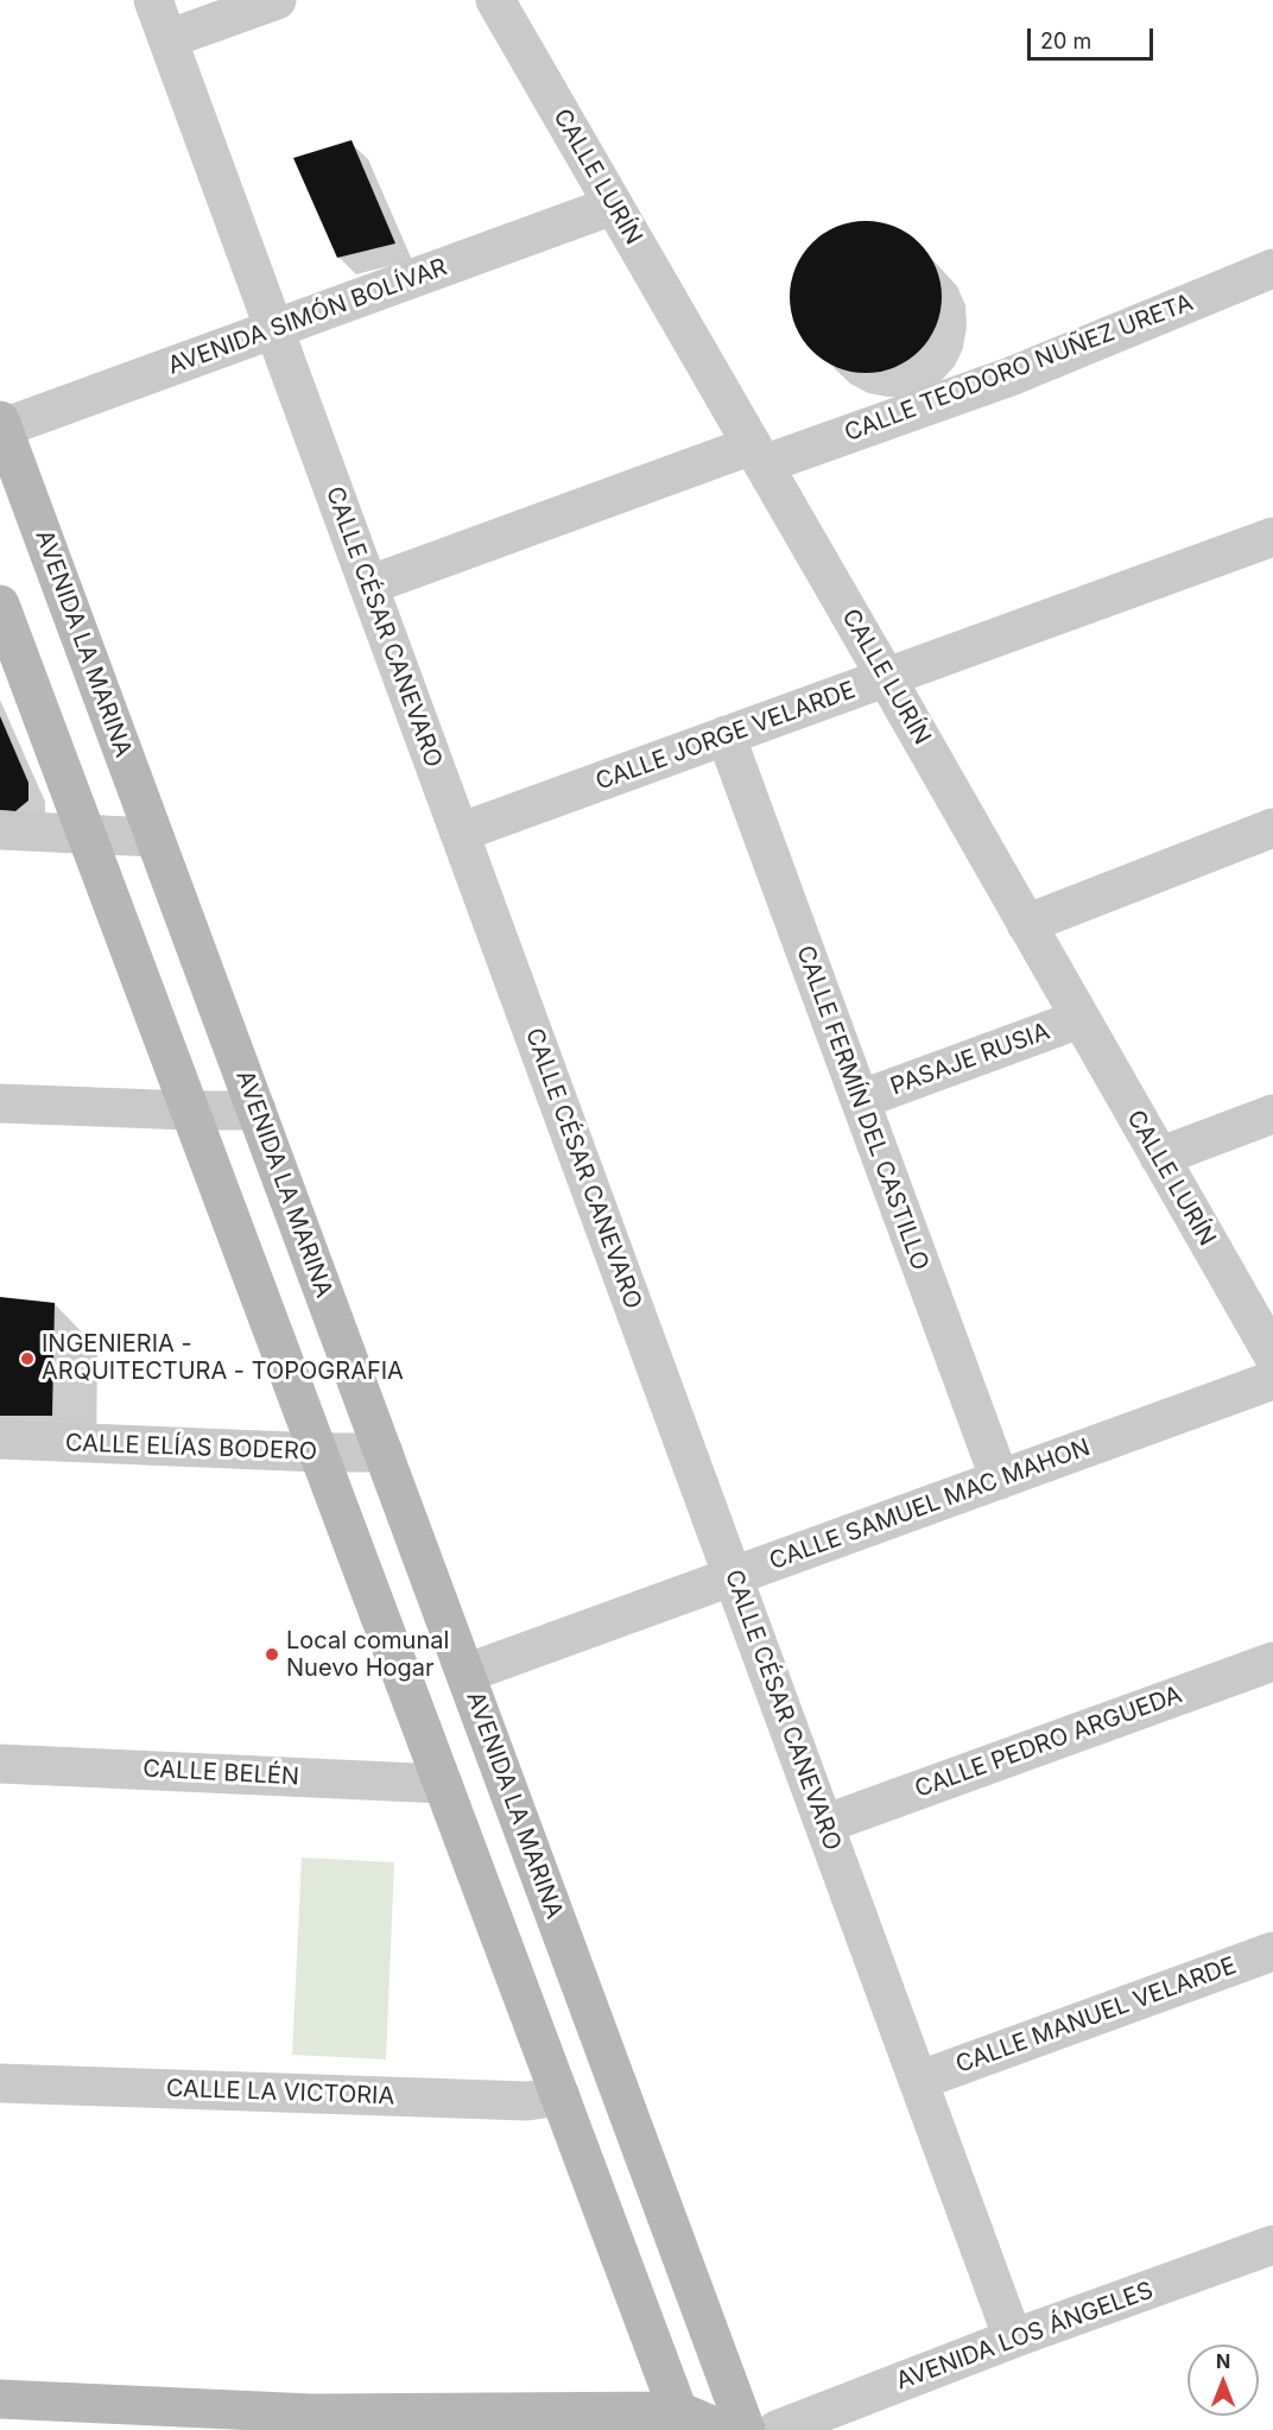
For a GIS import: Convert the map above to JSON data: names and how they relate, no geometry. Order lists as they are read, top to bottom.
{
  "streets": {
    "street": [
      "CALLE LURÍN",
      "AVENIDA SIMÓN BOLÍVAR",
      "CALLE TEODORO NUÑEZ URETA",
      "CALLE CÉSAR CANEVARO",
      "AVENIDA LA MARINA",
      "CALLE JORGE VELARDE",
      "PASAJE RUSIA",
      "CALLE FERMÍN DEL CASTILLO",
      "CALLE ELÍAS BODERO",
      "CALLE SAMUEL MAC MAHON",
      "CALLE PEDRO ARGUEDA",
      "CALLE BELÉN",
      "CALLE MANUEL VELARDE",
      "CALLE LA VICTORIA",
      "AVENIDA LOS ÁNGELES"
    ]
  },
  "crossings": [
    ["CALLE LURÍN", "AVENIDA SIMÓN BOLÍVAR"],
    ["CALLE LURÍN", "CALLE TEODORO NUÑEZ URETA"],
    ["CALLE LURÍN", "CALLE JORGE VELARDE"],
    ["CALLE LURÍN", "PASAJE RUSIA"],
    ["AVENIDA SIMÓN BOLÍVAR", "CALLE CÉSAR CANEVARO"],
    ["AVENIDA SIMÓN BOLÍVAR", "AVENIDA LA MARINA"],
    ["CALLE TEODORO NUÑEZ URETA", "CALLE CÉSAR CANEVARO"],
    ["CALLE CÉSAR CANEVARO", "CALLE JORGE VELARDE"],
    ["CALLE CÉSAR CANEVARO", "CALLE SAMUEL MAC MAHON"],
    ["CALLE CÉSAR CANEVARO", "CALLE PEDRO ARGUEDA"],
    ["CALLE CÉSAR CANEVARO", "CALLE MANUEL VELARDE"],
    ["CALLE CÉSAR CANEVARO", "AVENIDA LOS ÁNGELES"],
    ["AVENIDA LA MARINA", "CALLE ELÍAS BODERO"],
    ["AVENIDA LA MARINA", "CALLE SAMUEL MAC MAHON"],
    ["CALLE JORGE VELARDE", "CALLE FERMÍN DEL CASTILLO"],
    ["PASAJE RUSIA", "CALLE FERMÍN DEL CASTILLO"],
    ["CALLE FERMÍN DEL CASTILLO", "CALLE SAMUEL MAC MAHON"]
  ],
  "places": ["INGENIERIA - ARQUITECTURA - TOPOGRAFIA", "Local comunal Nuevo Hogar"],
  "scale_bar": "20 m",
  "north": "top"
}
